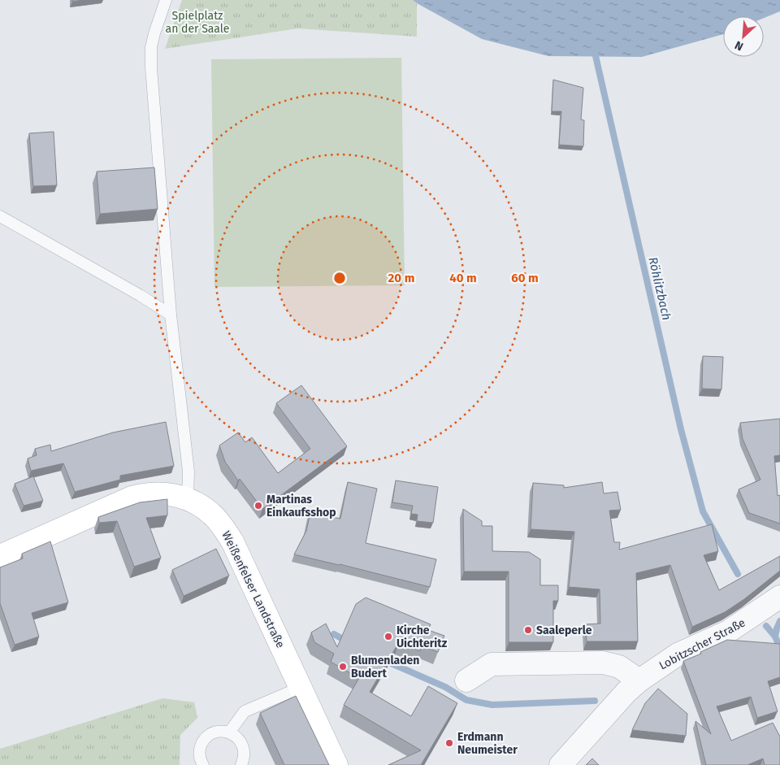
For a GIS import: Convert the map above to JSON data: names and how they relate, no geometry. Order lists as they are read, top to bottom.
{
  "streets": {
    "main road": ["Weißenfelser Landstraße"],
    "street": ["Lobitzscher Straße"]
  },
  "water": ["Röhlitzbach"],
  "parks": ["Spielplatz an der Saale"],
  "places": [
    "Martinas Einkaufsshop",
    "Saaleperle",
    "Kirche Uichteritz",
    "Blumenladen Budert",
    "Erdmann Neumeister"
  ],
  "north": "bottom left",
  "rings": ["20 m", "40 m", "60 m"]
}
